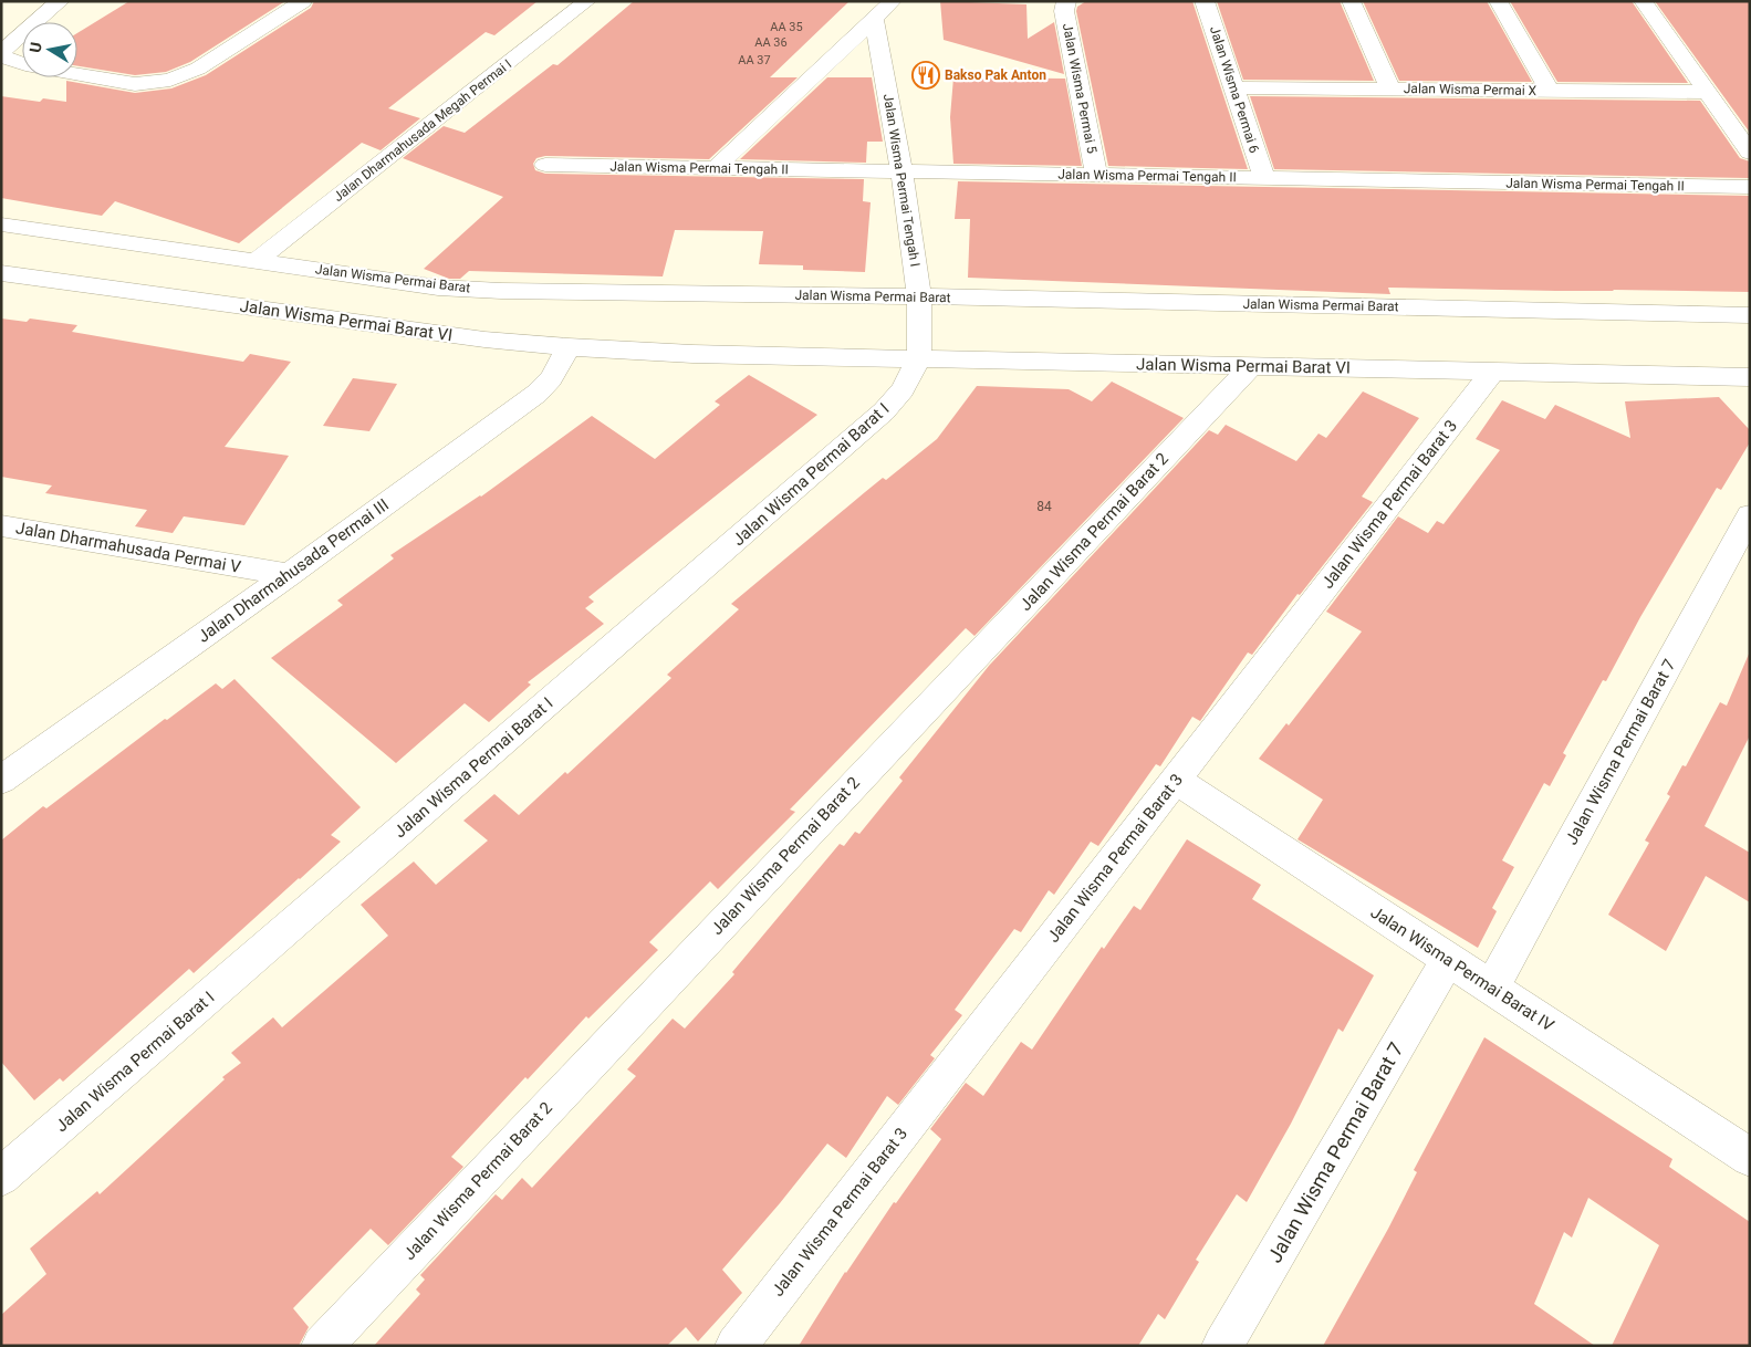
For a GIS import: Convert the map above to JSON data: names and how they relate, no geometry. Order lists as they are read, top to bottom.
{
  "streets": {
    "street": [
      "Jalan Wisma Permai 5",
      "Jalan Wisma Permai 6",
      "Jalan Wisma Permai X",
      "Jalan Dharmahusada Megah Permai I",
      "Jalan Wisma Permai Tengah II",
      "Jalan Wisma Permai Tengah I",
      "Jalan Wisma Permai Barat",
      "Jalan Wisma Permai Barat VI",
      "Jalan Wisma Permai Barat I",
      "Jalan Wisma Permai Barat 3",
      "Jalan Wisma Permai Barat 2",
      "Jalan Dharmahusada Permai V",
      "Jalan Dharmahusada Permai III",
      "Jalan Wisma Permai Barat 7",
      "Jalan Wisma Permai Barat IV"
    ]
  },
  "crossings": [
    ["Jalan Wisma Permai 5", "Jalan Wisma Permai Tengah II"],
    ["Jalan Wisma Permai 6", "Jalan Wisma Permai X"],
    ["Jalan Wisma Permai 6", "Jalan Wisma Permai Tengah II"],
    ["Jalan Dharmahusada Megah Permai I", "Jalan Wisma Permai Barat"],
    ["Jalan Wisma Permai Tengah II", "Jalan Wisma Permai Tengah I"],
    ["Jalan Wisma Permai Tengah I", "Jalan Wisma Permai Barat"],
    ["Jalan Wisma Permai Tengah I", "Jalan Wisma Permai Barat VI"],
    ["Jalan Wisma Permai Tengah I", "Jalan Wisma Permai Barat I"],
    ["Jalan Wisma Permai Barat VI", "Jalan Wisma Permai Barat I"],
    ["Jalan Wisma Permai Barat VI", "Jalan Wisma Permai Barat 3"],
    ["Jalan Wisma Permai Barat VI", "Jalan Wisma Permai Barat 2"],
    ["Jalan Wisma Permai Barat VI", "Jalan Dharmahusada Permai III"],
    ["Jalan Wisma Permai Barat 3", "Jalan Wisma Permai Barat IV"],
    ["Jalan Dharmahusada Permai V", "Jalan Dharmahusada Permai III"],
    ["Jalan Wisma Permai Barat 7", "Jalan Wisma Permai Barat IV"]
  ],
  "places": {
    "restaurant": ["Bakso Pak Anton"]
  },
  "house_numbers": [
    "AA 35",
    "AA 36",
    "AA 37",
    "84"
  ],
  "north": "left"
}
